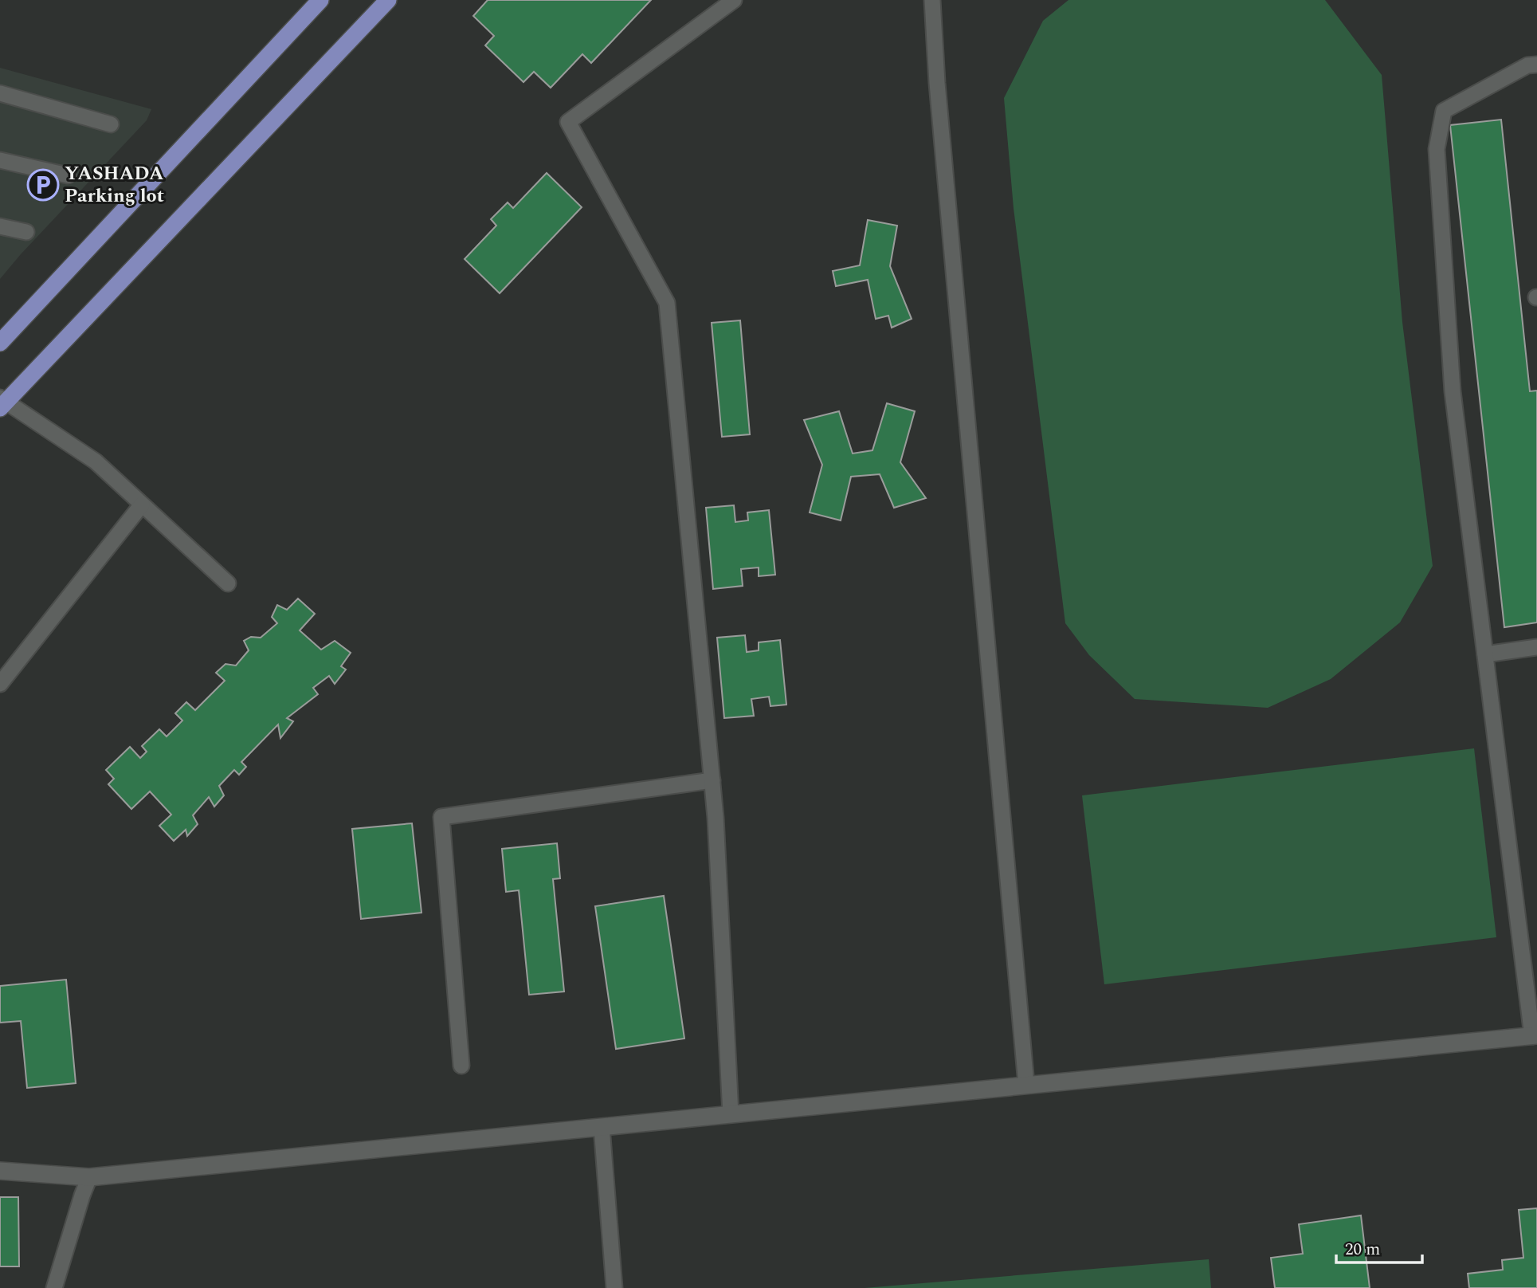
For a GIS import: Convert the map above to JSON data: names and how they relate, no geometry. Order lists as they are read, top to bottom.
{
  "places": {
    "parking": ["YASHADA Parking lot"]
  },
  "scale_bar": "20 m"
}
